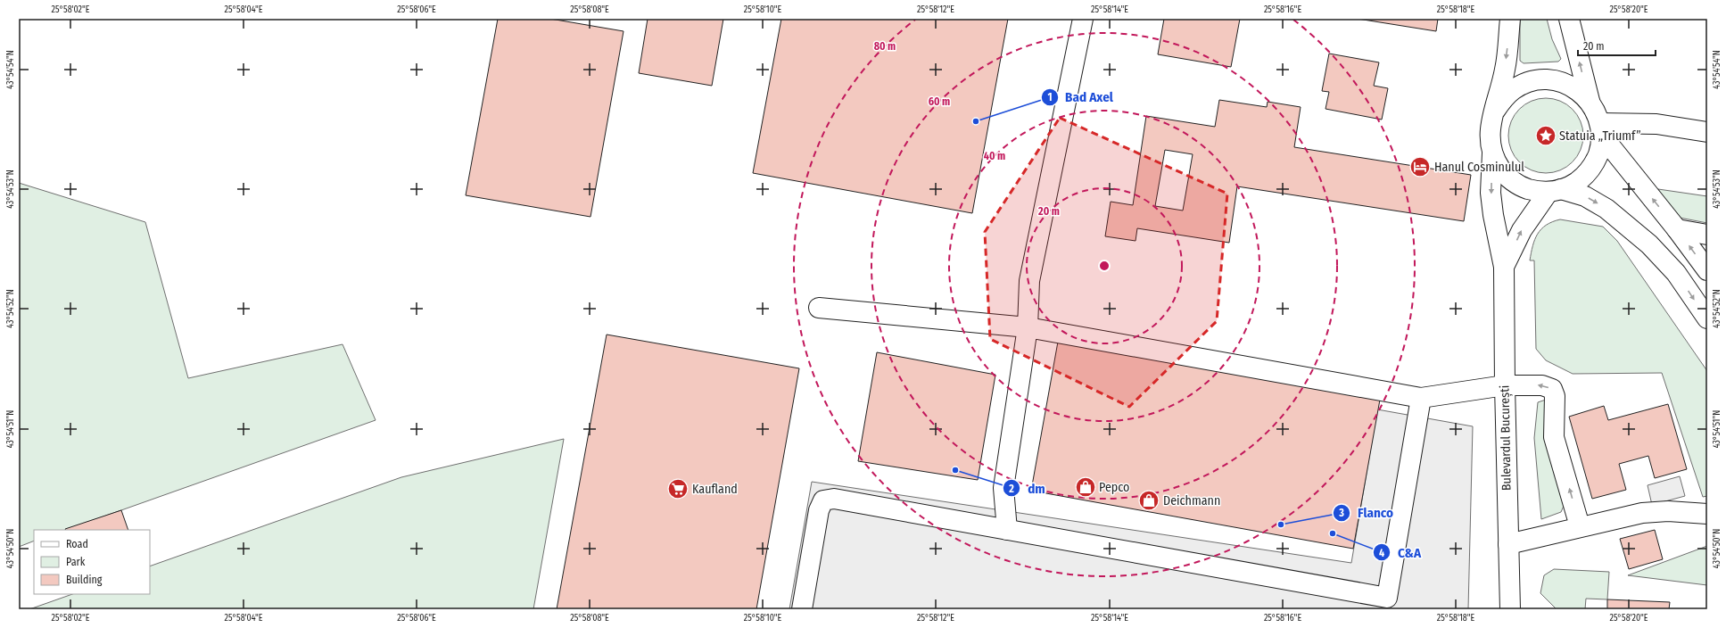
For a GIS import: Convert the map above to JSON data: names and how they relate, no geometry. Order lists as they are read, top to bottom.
{
  "streets": {
    "main road": ["Bulevardul București"]
  },
  "places": {
    "other": [
      "Bad Axel",
      "dm",
      "Flanco",
      "C&A"
    ],
    "place": ["Statuia „Triumf”"],
    "hotel": ["Hanul Cosminulul"],
    "shop": ["Pepco", "Deichmann"],
    "supermarket": ["Kaufland"]
  },
  "legend": ["Road", "Park", "Building"],
  "scale_bar": "20 m",
  "coordinates": [
    "25°58'02\"E",
    "25°58'04\"E",
    "25°58'06\"E",
    "25°58'08\"E",
    "25°58'10\"E",
    "25°58'12\"E",
    "25°58'14\"E",
    "25°58'16\"E",
    "25°58'18\"E",
    "25°58'20\"E",
    "43°54'54\"N",
    "43°54'53\"N",
    "43°54'52\"N",
    "43°54'51\"N",
    "43°54'50\"N"
  ],
  "rings": [
    "80 m",
    "60 m",
    "40 m",
    "20 m"
  ]
}
